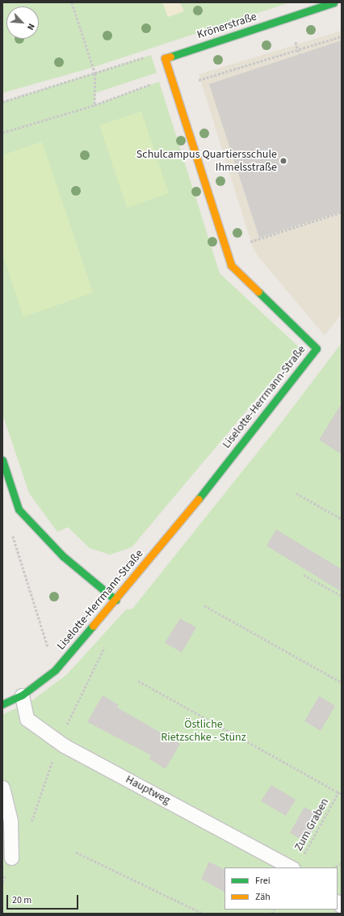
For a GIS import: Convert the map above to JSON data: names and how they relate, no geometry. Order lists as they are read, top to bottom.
{
  "streets": {
    "street": ["Krönerstraße", "Liselotte-Herrmann-Straße"],
    "lane": ["Hauptweg"],
    "path": ["Zum Graben"]
  },
  "crossings": [
    ["Krönerstraße", "Liselotte-Herrmann-Straße"],
    ["Liselotte-Herrmann-Straße", "Hauptweg"]
  ],
  "parks": ["Östliche Rietzschke - Stünz"],
  "places": ["Schulcampus Quartiersschule Ihmelsstraße"],
  "legend": ["Frei", "Zäh"],
  "scale_bar": "20 m",
  "north": "bottom right"
}
